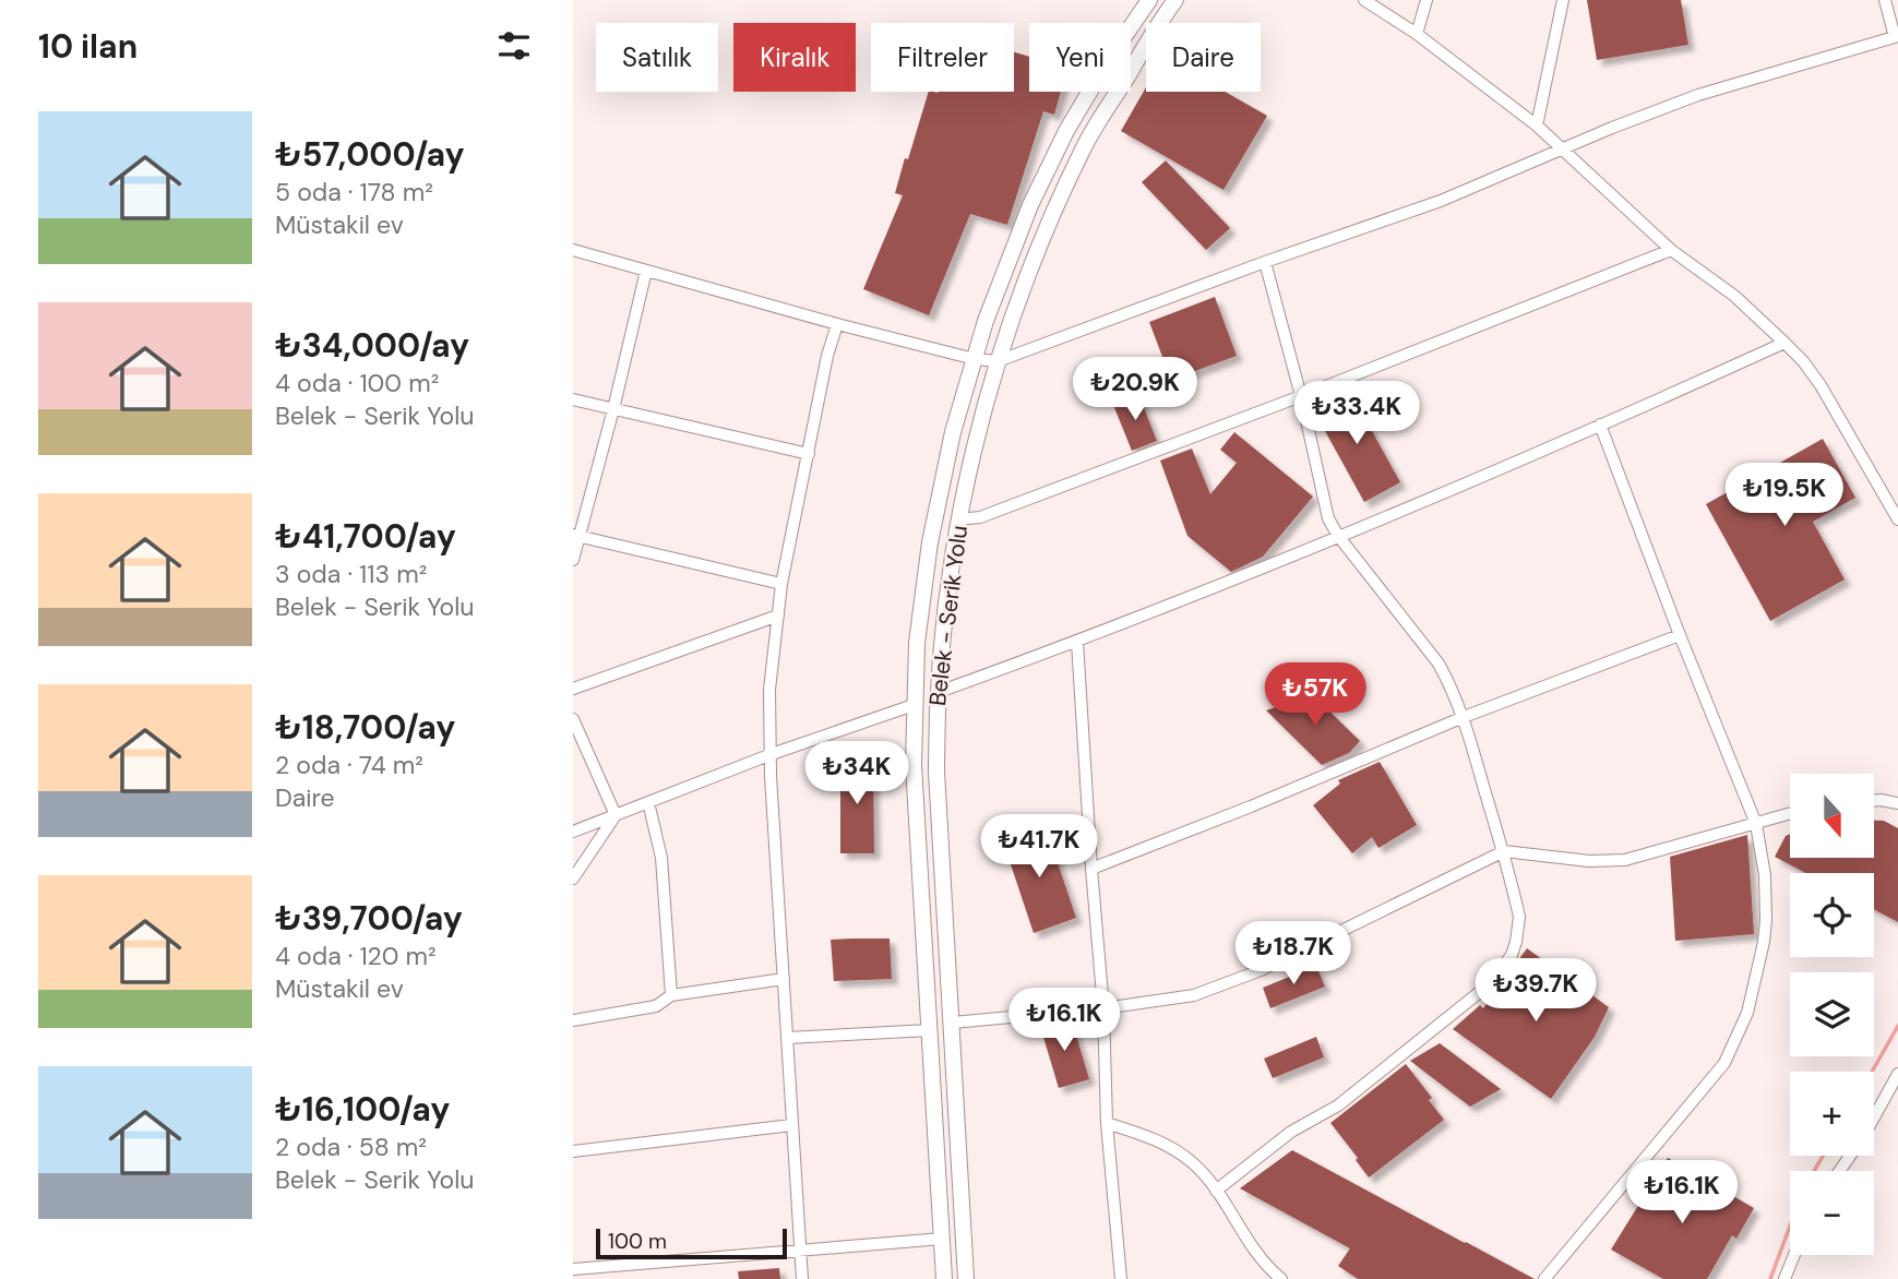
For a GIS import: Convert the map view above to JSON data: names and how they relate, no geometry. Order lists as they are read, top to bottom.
{
  "streets": {
    "main road": ["Belek - Serik Yolu"]
  },
  "scale_bar": "100 m",
  "north": "bottom",
  "page": {
    "heading": "10 ilan",
    "chip": [
      "Satılık",
      "Kiralık",
      "Filtreler",
      "Yeni",
      "Daire"
    ],
    "list": [
      {
        "name": "₺57,000/ay",
        "note": "5 oda · 178 m² · Müstakil ev"
      },
      {
        "name": "₺34,000/ay",
        "note": "4 oda · 100 m² · Belek - Serik Yolu"
      },
      {
        "name": "₺41,700/ay",
        "note": "3 oda · 113 m² · Belek - Serik Yolu"
      },
      {
        "name": "₺18,700/ay",
        "note": "2 oda · 74 m² · Daire"
      },
      {
        "name": "₺39,700/ay",
        "note": "4 oda · 120 m² · Müstakil ev"
      },
      {
        "name": "₺16,100/ay",
        "note": "2 oda · 58 m² · Belek - Serik Yolu"
      }
    ],
    "price": [
      "₺20.9K",
      "₺33.4K",
      "₺19.5K",
      "₺57K",
      "₺34K",
      "₺41.7K",
      "₺18.7K",
      "₺39.7K",
      "₺16.1K",
      "₺16.1K"
    ],
    "map_buttons": ["+", "−"],
    "scale": "100 m"
  }
}
